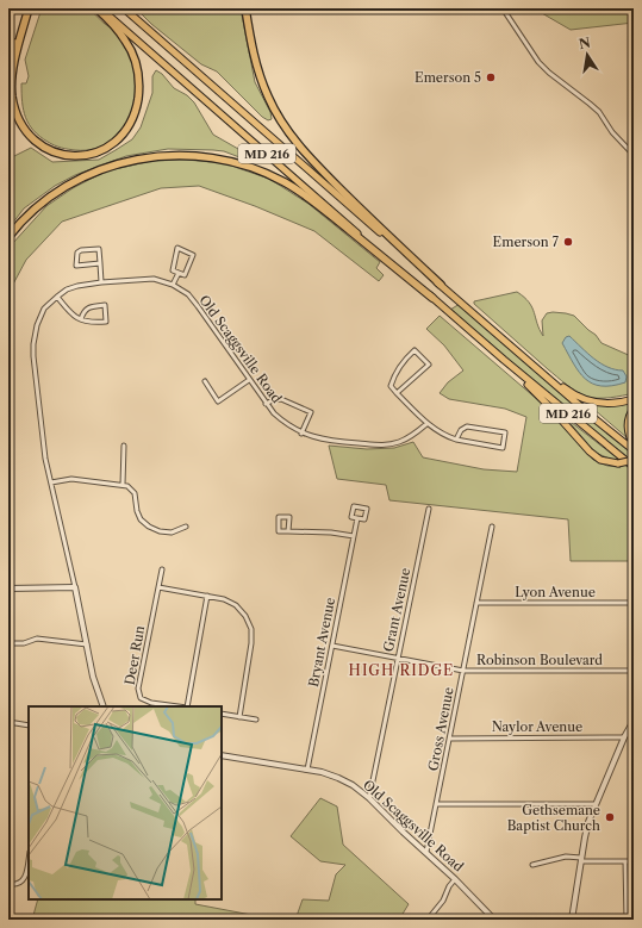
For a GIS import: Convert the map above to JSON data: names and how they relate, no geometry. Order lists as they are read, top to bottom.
{
  "streets": {
    "main road": ["MD 216"],
    "street": [
      "Old Scaggsville Road",
      "Lyon Avenue",
      "Grant Avenue",
      "Bryant Avenue",
      "Deer Run",
      "Robinson Boulevard",
      "Naylor Avenue",
      "Gross Avenue"
    ]
  },
  "crossings": [
    ["Old Scaggsville Road", "Grant Avenue"],
    ["Old Scaggsville Road", "Bryant Avenue"],
    ["Old Scaggsville Road", "Gross Avenue"],
    ["Lyon Avenue", "Gross Avenue"],
    ["Grant Avenue", "Robinson Boulevard"],
    ["Bryant Avenue", "Robinson Boulevard"],
    ["Robinson Boulevard", "Gross Avenue"],
    ["Naylor Avenue", "Gross Avenue"]
  ],
  "districts": ["HIGH RIDGE"],
  "places": ["Emerson 5", "Emerson 7", "Gethsemane Baptist Church"],
  "north": "top"
}
